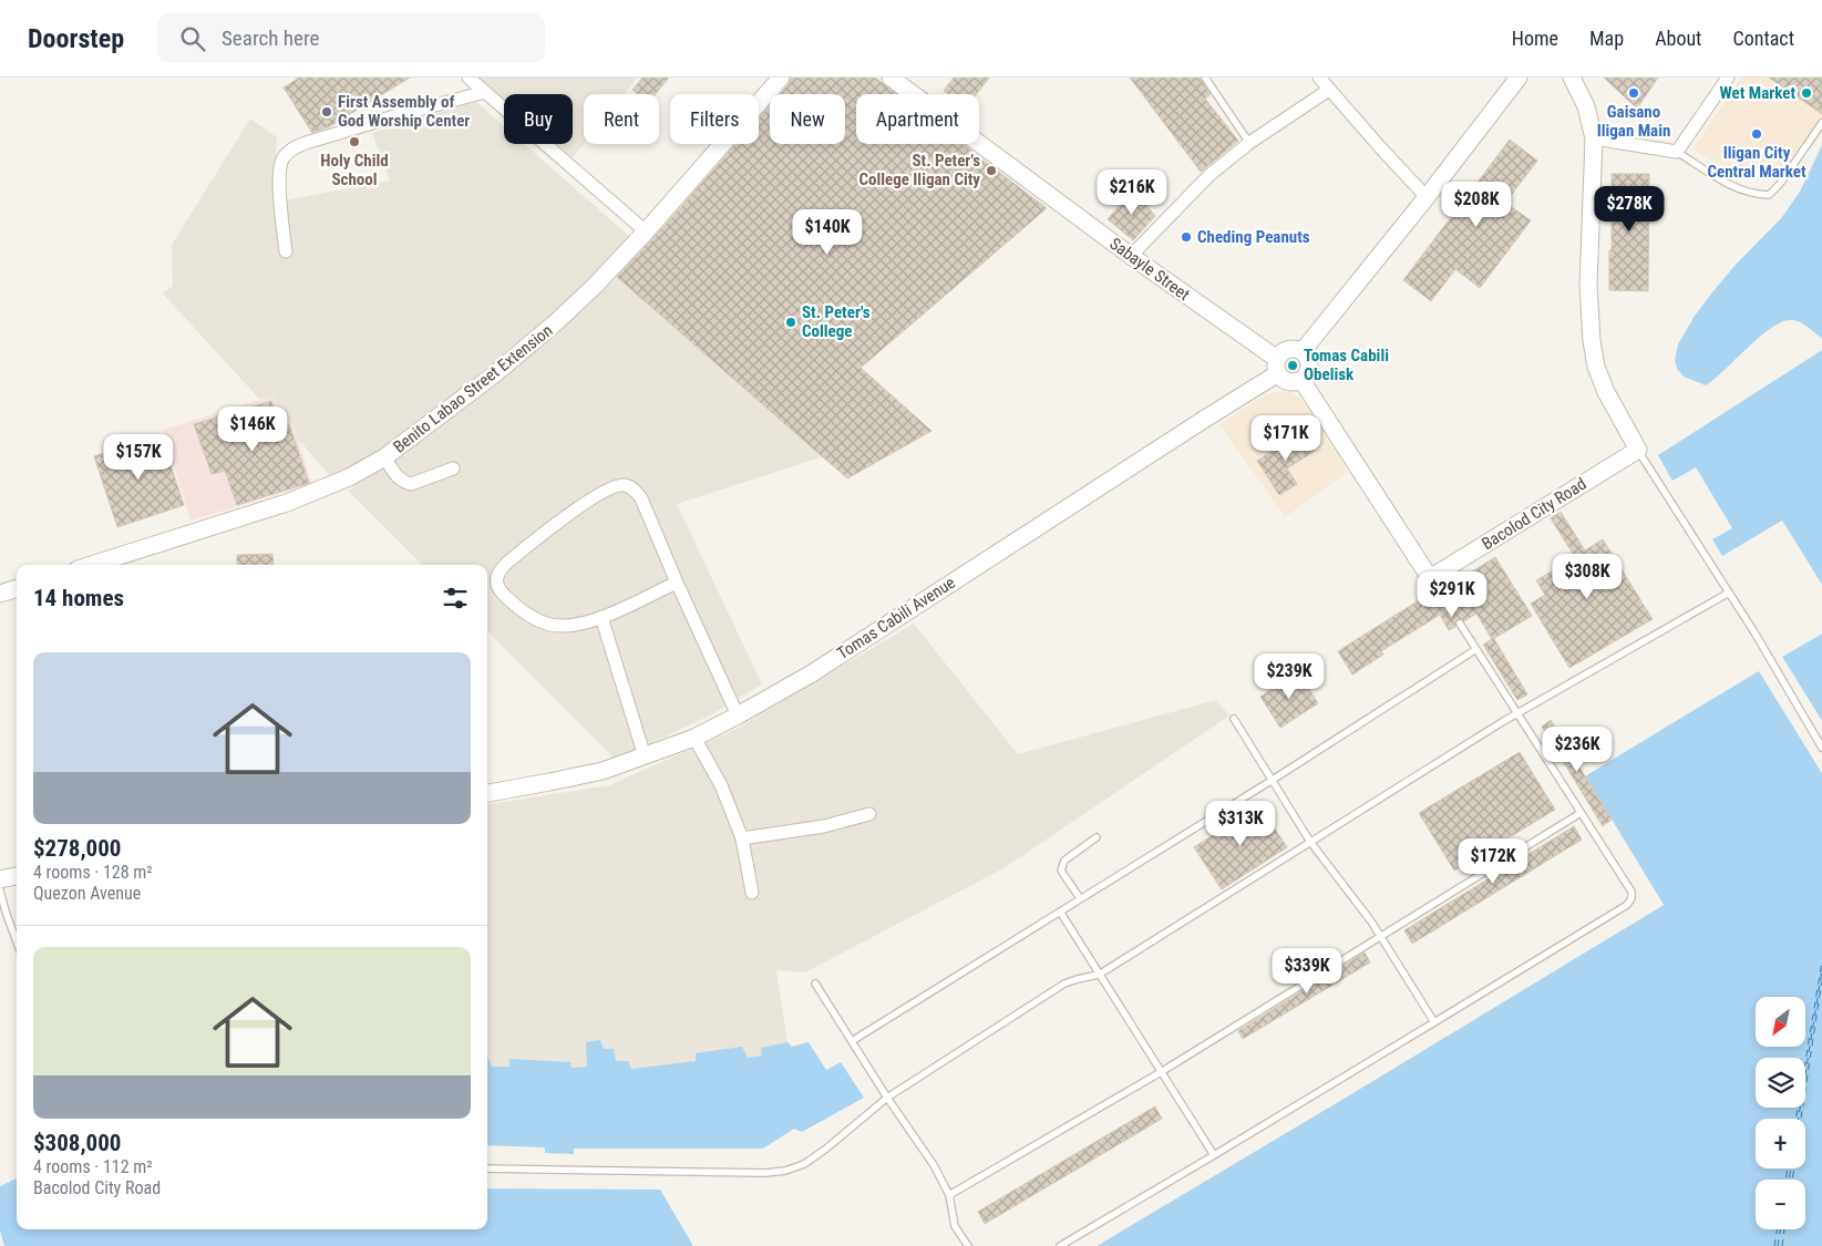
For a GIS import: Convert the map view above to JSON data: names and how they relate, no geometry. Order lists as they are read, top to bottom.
{
  "streets": {
    "street": [
      "Sabayle Street",
      "Benito Labao Street Extension",
      "Bacolod City Road",
      "Tomas Cabili Avenue"
    ]
  },
  "crossings": [
    ["Sabayle Street", "Bacolod City Road"],
    ["Sabayle Street", "Tomas Cabili Avenue"],
    ["Bacolod City Road", "Tomas Cabili Avenue"]
  ],
  "places": [
    "Gaisano Iligan Main",
    "Wet Market",
    "First Assembly of God Worship Center",
    "Iligan City Central Market",
    "Holy Child School",
    "St. Peter's College Iligan City",
    "Cheding Peanuts",
    "St. Peter's College",
    "Tomas Cabili Obelisk"
  ],
  "north": "bottom left",
  "page": {
    "header": "Doorstep",
    "search": "Search here",
    "nav": [
      "Home",
      "Map",
      "About",
      "Contact"
    ],
    "chip": [
      "Buy",
      "Rent",
      "Filters",
      "New",
      "Apartment"
    ],
    "price": [
      "$216K",
      "$208K",
      "$278K",
      "$140K",
      "$146K",
      "$171K",
      "$157K",
      "$308K",
      "$291K",
      "$239K",
      "$236K",
      "$313K",
      "$172K",
      "$339K"
    ],
    "heading": "14 homes",
    "list": [
      {
        "name": "$278,000",
        "note": "4 rooms · 128 m² · Quezon Avenue"
      },
      {
        "name": "$308,000",
        "note": "4 rooms · 112 m² · Bacolod City Road"
      }
    ],
    "map_buttons": ["+", "−"]
  }
}
